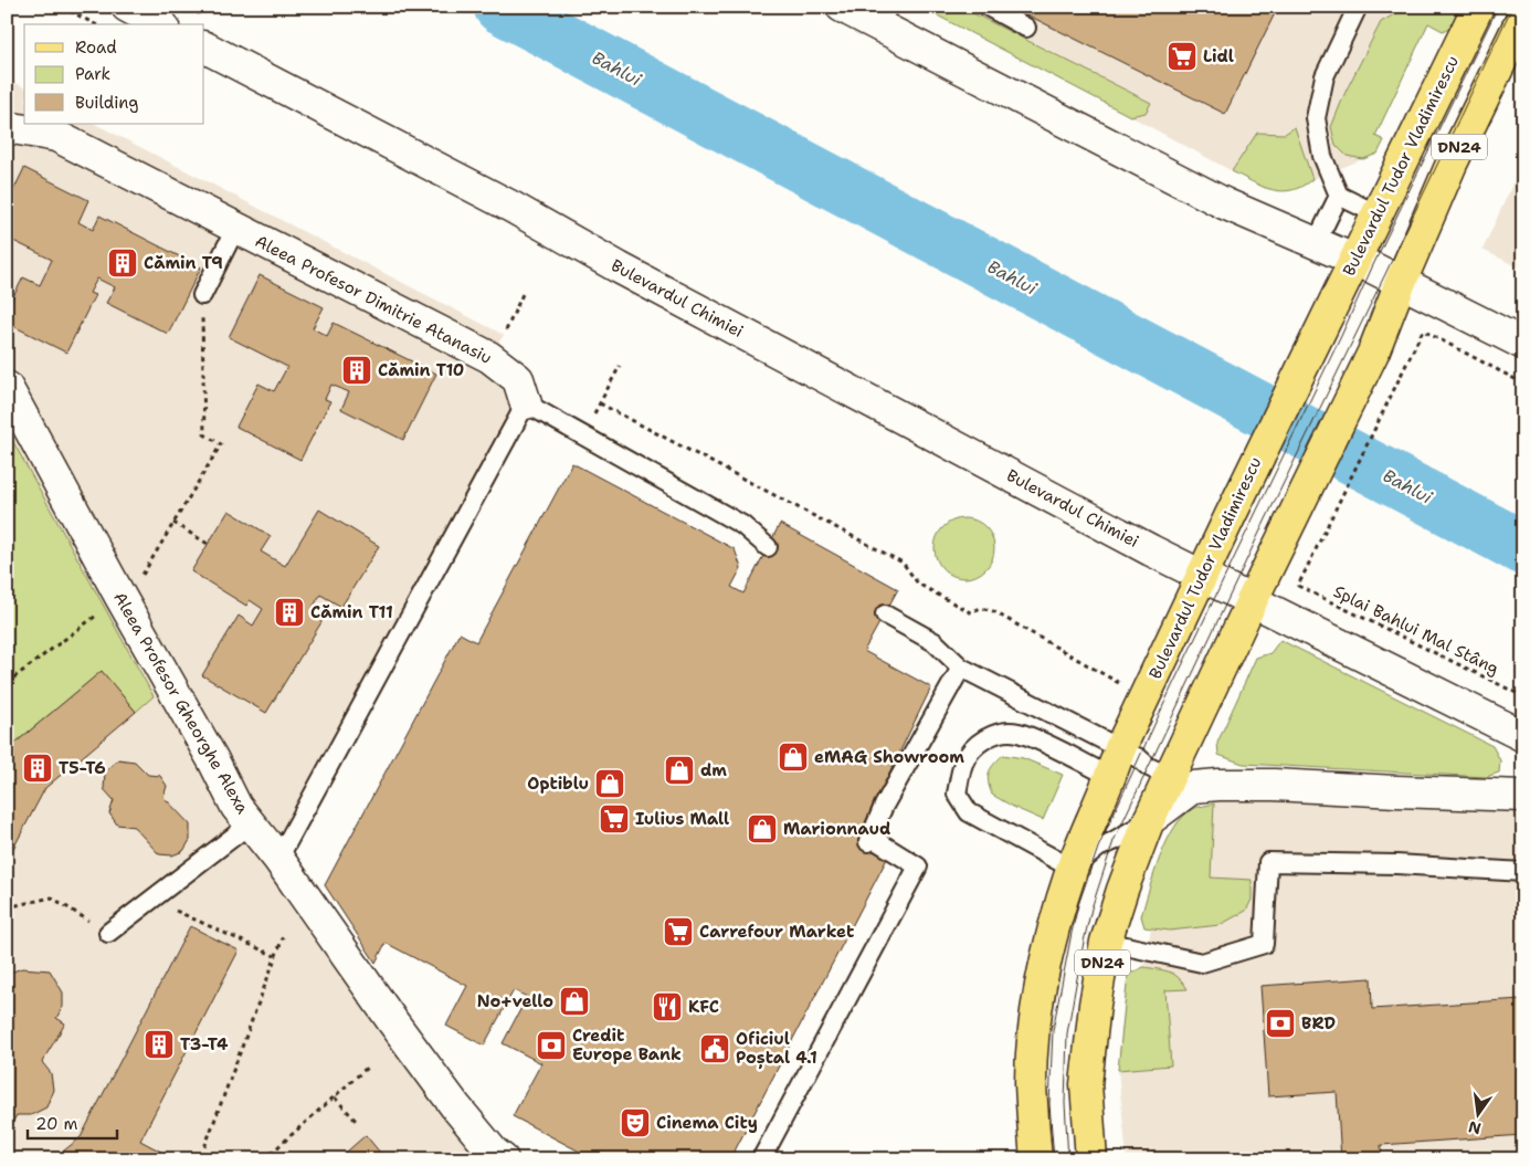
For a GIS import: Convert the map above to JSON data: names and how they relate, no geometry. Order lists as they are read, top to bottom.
{
  "streets": {
    "main road": [
      "DN24",
      "Bulevardul Tudor Vladimirescu",
      "Bulevardul Chimiei",
      "Aleea Profesor Dimitrie Atanasiu",
      "Aleea Profesor Gheorghe Alexa"
    ],
    "path": ["Splai Bahlui Mal Stâng"]
  },
  "crossings": [
    ["DN24", "Bulevardul Chimiei"],
    ["Bulevardul Tudor Vladimirescu", "Bulevardul Chimiei"]
  ],
  "water": ["Bahlui"],
  "places": {
    "supermarket": ["Lidl", "Iulius Mall", "Carrefour Market"],
    "building": [
      "Cămin T9",
      "Cămin T10",
      "Cămin T11",
      "T5-T6",
      "T3-T4"
    ],
    "shop": [
      "eMAG Showroom",
      "dm",
      "Optiblu",
      "Marionnaud",
      "No+vello"
    ],
    "restaurant": ["KFC"],
    "bank": ["BRD", "Credit Europe Bank"],
    "public building": ["Oficiul Poștal 4.1"],
    "theatre": ["Cinema City"]
  },
  "legend": ["Road", "Park", "Building"],
  "scale_bar": "20 m",
  "north": "bottom"
}
